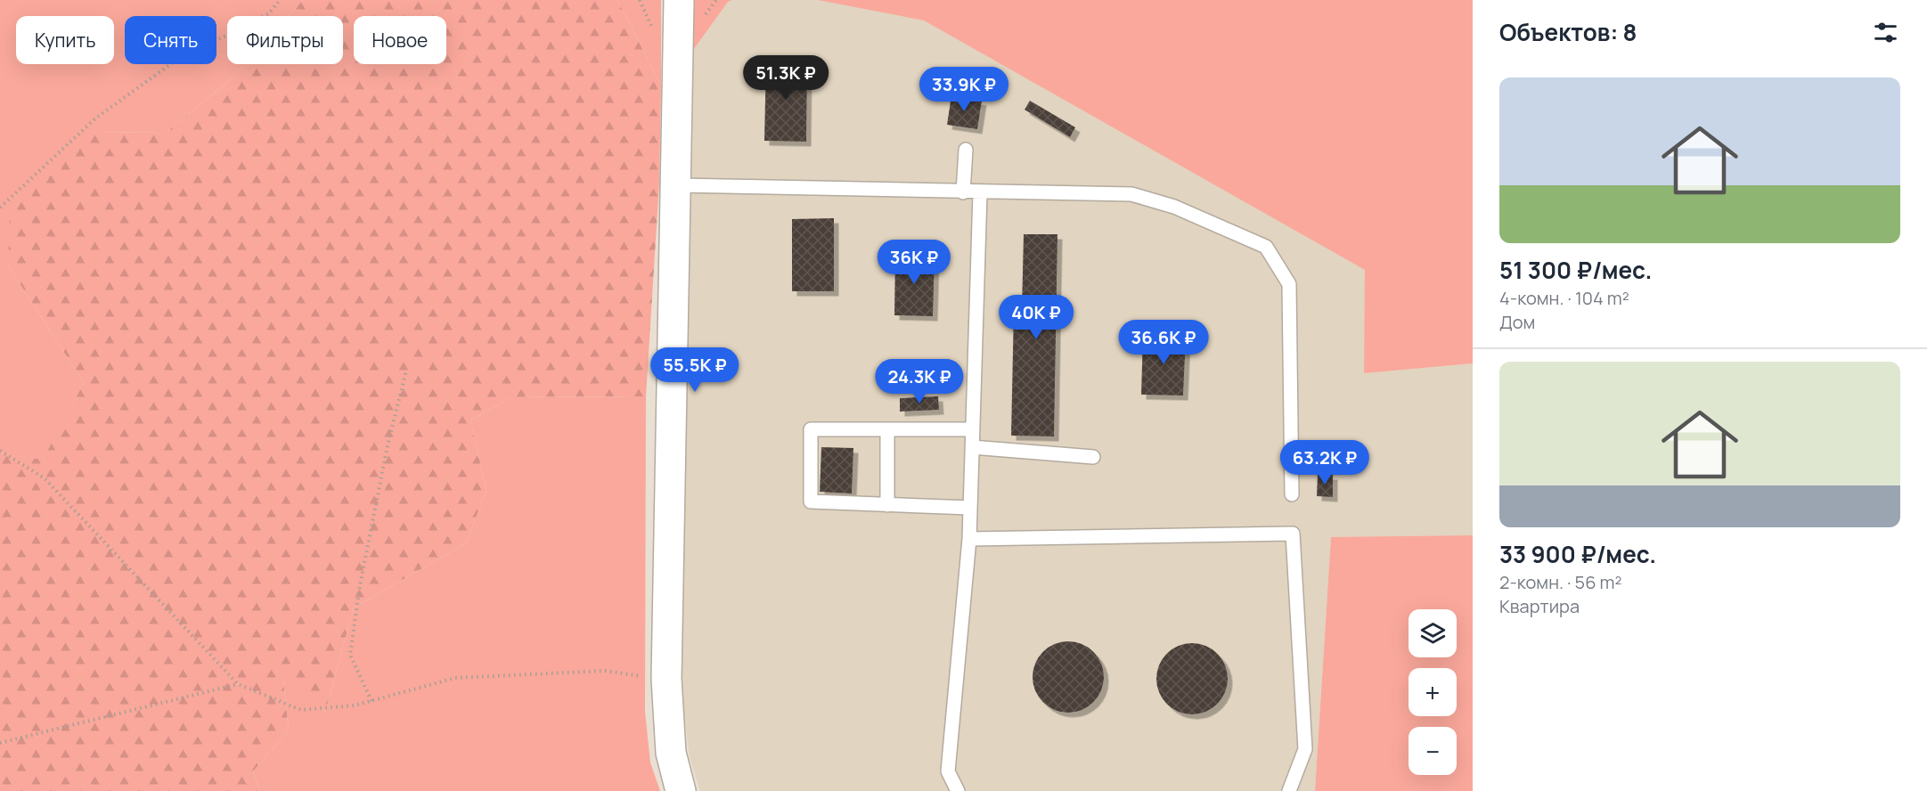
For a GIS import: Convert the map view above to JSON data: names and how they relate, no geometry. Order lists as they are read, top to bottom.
{
  "page": {
    "heading": "Объектов: 8",
    "chip": [
      "Купить",
      "Снять",
      "Фильтры",
      "Новое"
    ],
    "price": [
      "51.3K ₽",
      "33.9K ₽",
      "36K ₽",
      "40K ₽",
      "36.6K ₽",
      "55.5K ₽",
      "24.3K ₽",
      "63.2K ₽"
    ],
    "list": [
      {
        "name": "51 300 ₽/мес.",
        "note": "4-комн. · 104 m² · Дом"
      },
      {
        "name": "33 900 ₽/мес.",
        "note": "2-комн. · 56 m² · Квартира"
      }
    ],
    "map_buttons": ["+", "−"]
  }
}
